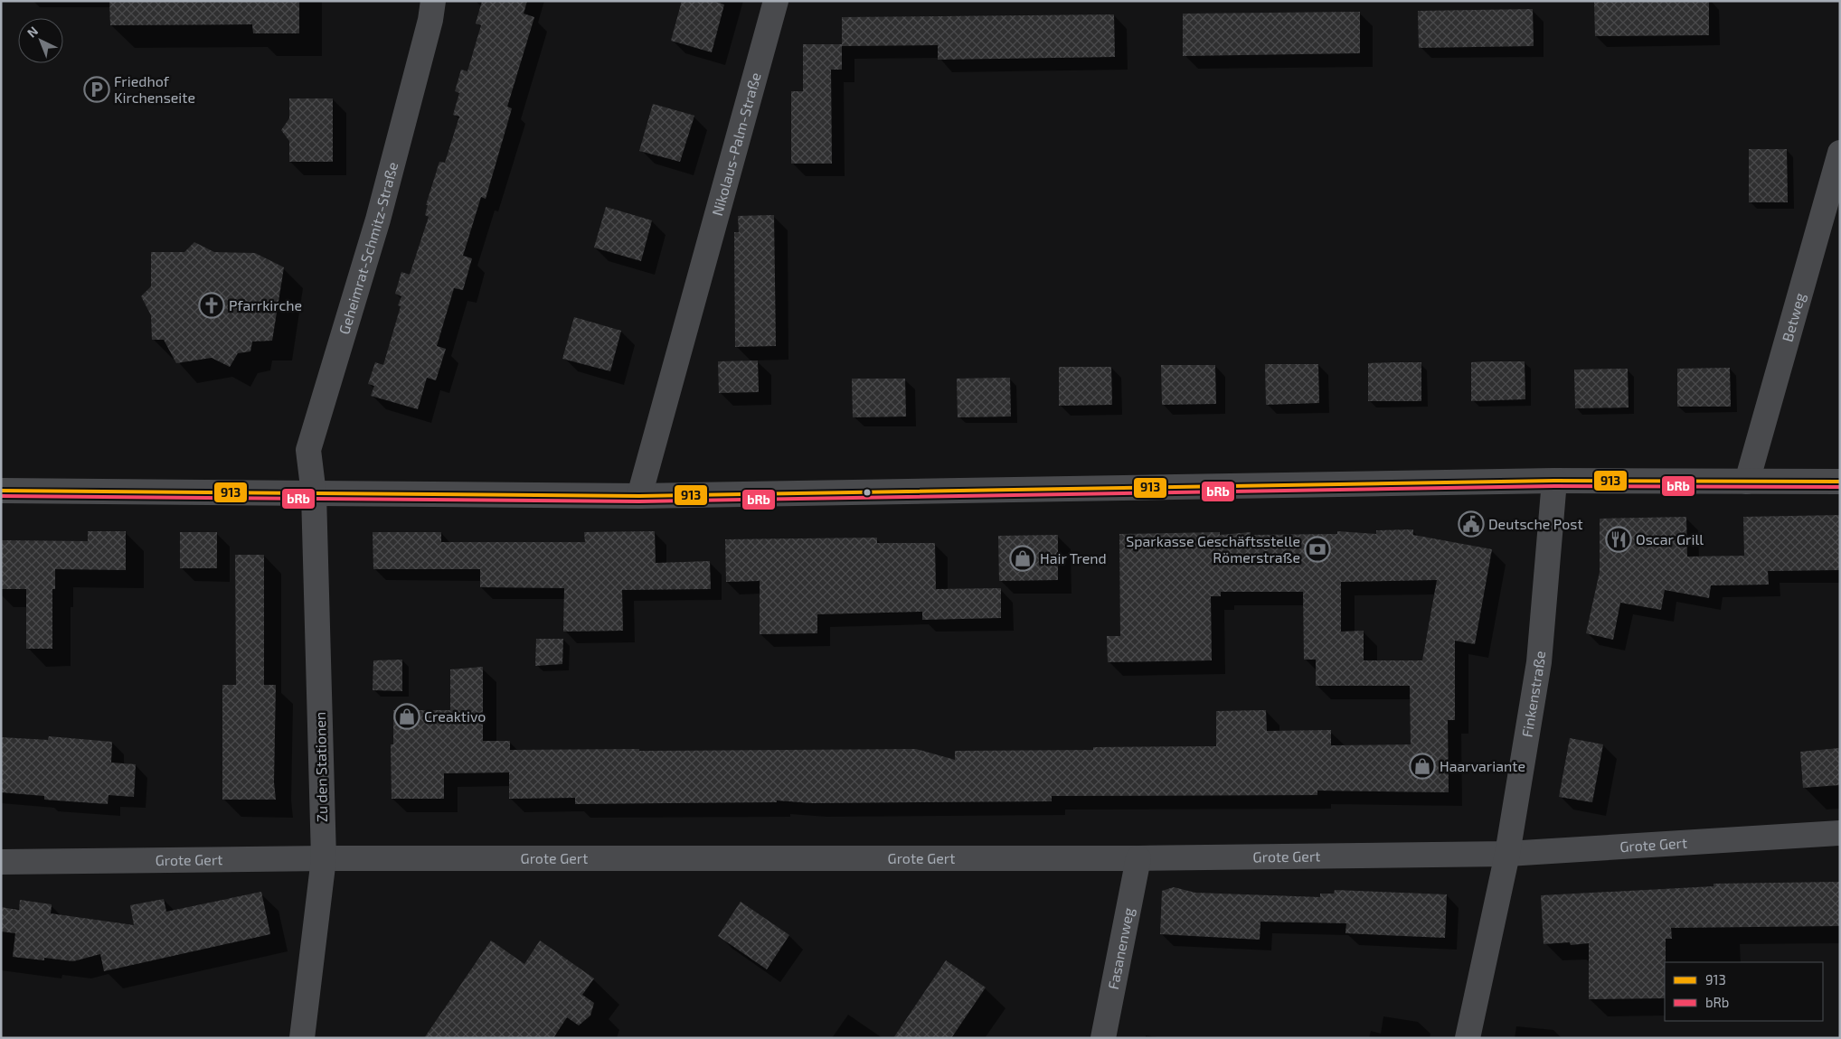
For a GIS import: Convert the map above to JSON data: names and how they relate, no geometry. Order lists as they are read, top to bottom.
{
  "streets": {
    "street": [
      "Nikolaus-Palm-Straße",
      "Geheimrat-Schmitz-Straße",
      "Betweg",
      "Finkenstraße",
      "Zu den Stationen",
      "Grote Gert",
      "Fasanenweg"
    ]
  },
  "crossings": [
    ["Geheimrat-Schmitz-Straße", "Zu den Stationen"],
    ["Finkenstraße", "Grote Gert"],
    ["Zu den Stationen", "Grote Gert"],
    ["Grote Gert", "Fasanenweg"]
  ],
  "places": {
    "parking": ["Friedhof Kirchenseite"],
    "church": ["Pfarrkirche"],
    "public building": ["Deutsche Post"],
    "restaurant": ["Oscar Grill"],
    "bank": ["Sparkasse Geschäftsstelle Römerstraße"],
    "shop": ["Hair Trend", "Creaktivo", "Haarvariante"]
  },
  "lines": ["transit line 913", "transit line bRb"],
  "legend": ["913", "bRb"],
  "north": "top left"
}
